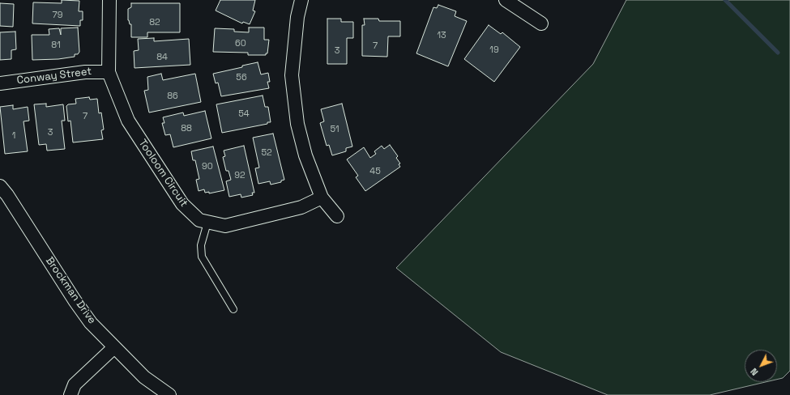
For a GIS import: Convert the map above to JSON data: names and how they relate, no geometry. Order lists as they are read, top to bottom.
{
  "streets": {
    "street": ["Conway Street", "Tooloom Circuit", "Brockman Drive"]
  },
  "crossings": [
    ["Conway Street", "Tooloom Circuit"]
  ],
  "house_numbers": [
    "79",
    "82",
    "13",
    "60",
    "81",
    "7",
    "19",
    "3",
    "84",
    "56",
    "86",
    "54",
    "7",
    "88",
    "51",
    "3",
    "1",
    "52",
    "90",
    "45",
    "92"
  ],
  "north": "bottom left"
}
